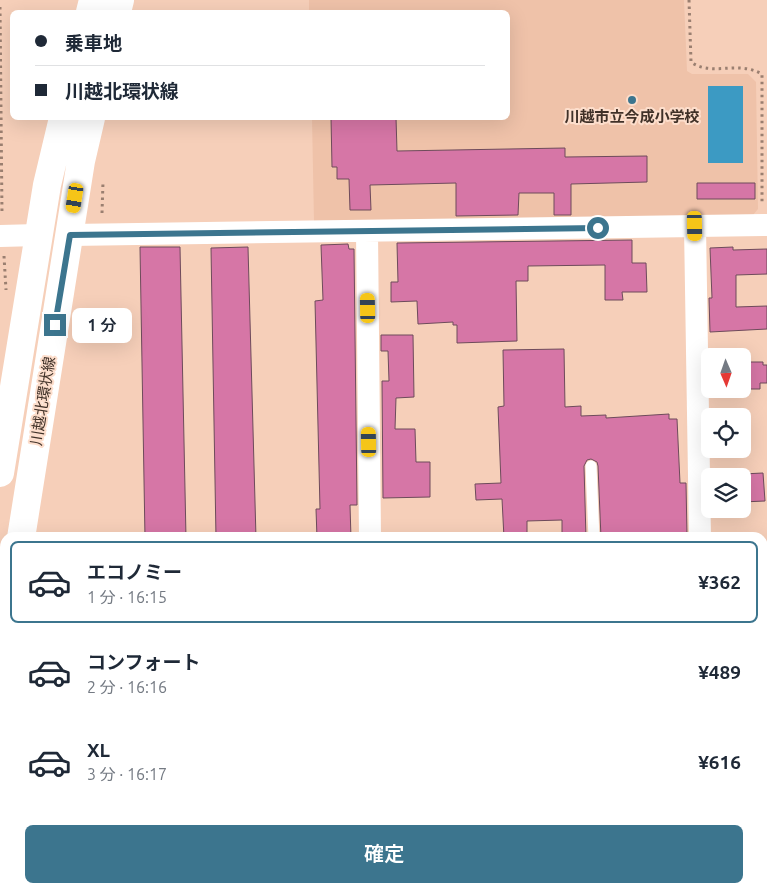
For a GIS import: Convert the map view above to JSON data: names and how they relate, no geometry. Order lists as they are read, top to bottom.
{
  "streets": {
    "main road": ["川越北環状線"]
  },
  "places": ["川越市立今成小学校"],
  "north": "bottom",
  "page": {
    "banner": ["乗車地", "川越北環状線"],
    "bubble": "1 分",
    "list": [
      {
        "name": "エコノミー",
        "note": "1 分 · 16:15",
        "value": "¥362"
      },
      {
        "name": "コンフォート",
        "note": "2 分 · 16:16",
        "value": "¥489"
      },
      {
        "name": "XL",
        "note": "3 分 · 16:17",
        "value": "¥616"
      }
    ],
    "buttons": "確定"
  }
}
